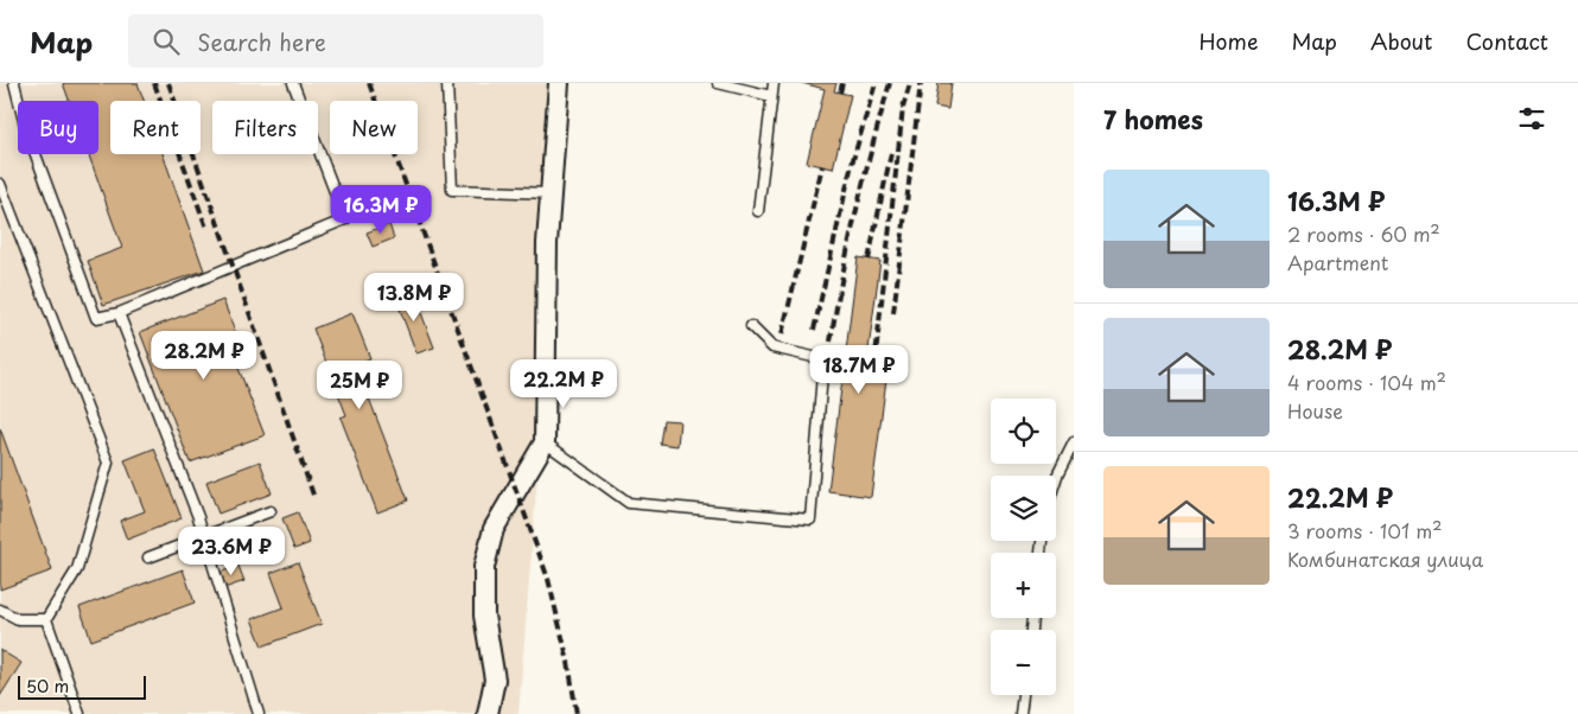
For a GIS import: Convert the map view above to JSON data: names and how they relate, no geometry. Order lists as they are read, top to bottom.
{
  "scale_bar": "50 m",
  "page": {
    "header": "Map",
    "search": "Search here",
    "nav": [
      "Home",
      "Map",
      "About",
      "Contact"
    ],
    "heading": "7 homes",
    "chip": [
      "Buy",
      "Rent",
      "Filters",
      "New"
    ],
    "list": [
      {
        "name": "16.3M ₽",
        "note": "2 rooms · 60 m² · Apartment"
      },
      {
        "name": "28.2M ₽",
        "note": "4 rooms · 104 m² · House"
      },
      {
        "name": "22.2M ₽",
        "note": "3 rooms · 101 m² · Комбинатская улица"
      }
    ],
    "price": [
      "16.3M ₽",
      "13.8M ₽",
      "28.2M ₽",
      "18.7M ₽",
      "22.2M ₽",
      "25M ₽",
      "23.6M ₽"
    ],
    "map_buttons": ["+", "−"],
    "scale": "50 m"
  }
}
